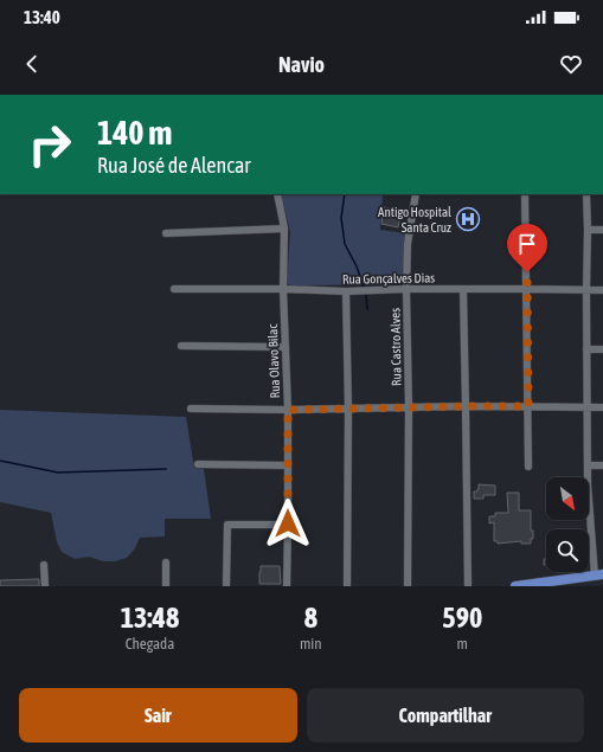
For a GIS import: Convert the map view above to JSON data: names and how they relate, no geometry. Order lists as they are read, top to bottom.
{
  "streets": {
    "street": ["Rua Gonçalves Dias", "Rua Castro Alves", "Rua Olavo Bilac"]
  },
  "crossings": [
    ["Rua Gonçalves Dias", "Rua Castro Alves"],
    ["Rua Gonçalves Dias", "Rua Olavo Bilac"]
  ],
  "places": {
    "hospital": ["Antigo Hospital Santa Cruz"]
  },
  "north": "bottom right",
  "page": {
    "status": "13:40",
    "header": "Navio",
    "turn": ["140 m", "Rua José de Alencar"],
    "eta": [
      "13:48",
      "Chegada",
      "8",
      "min",
      "590",
      "m"
    ],
    "buttons": ["Sair", "Compartilhar"]
  }
}
